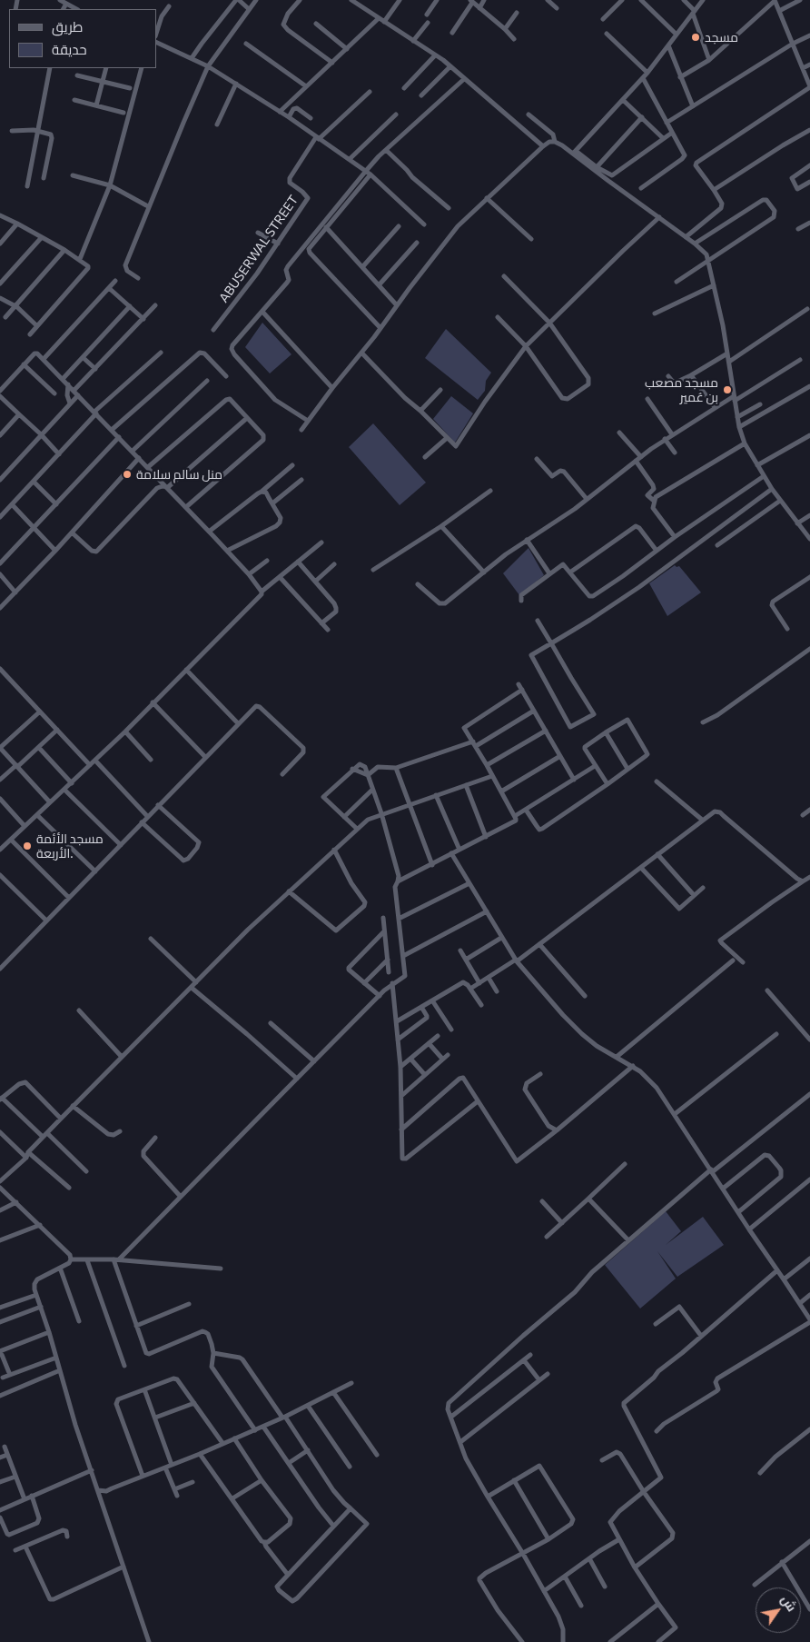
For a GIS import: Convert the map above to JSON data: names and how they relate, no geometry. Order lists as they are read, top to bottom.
{
  "streets": {
    "street": ["ABUSERWAL STREET"]
  },
  "places": [
    "مسجد",
    "مسجد مصعب بن عُمير",
    "منل سالم سلامة",
    "مسجد الأئمة الأربعة."
  ],
  "legend": ["طريق", "حديقة"],
  "north": "top right"
}
